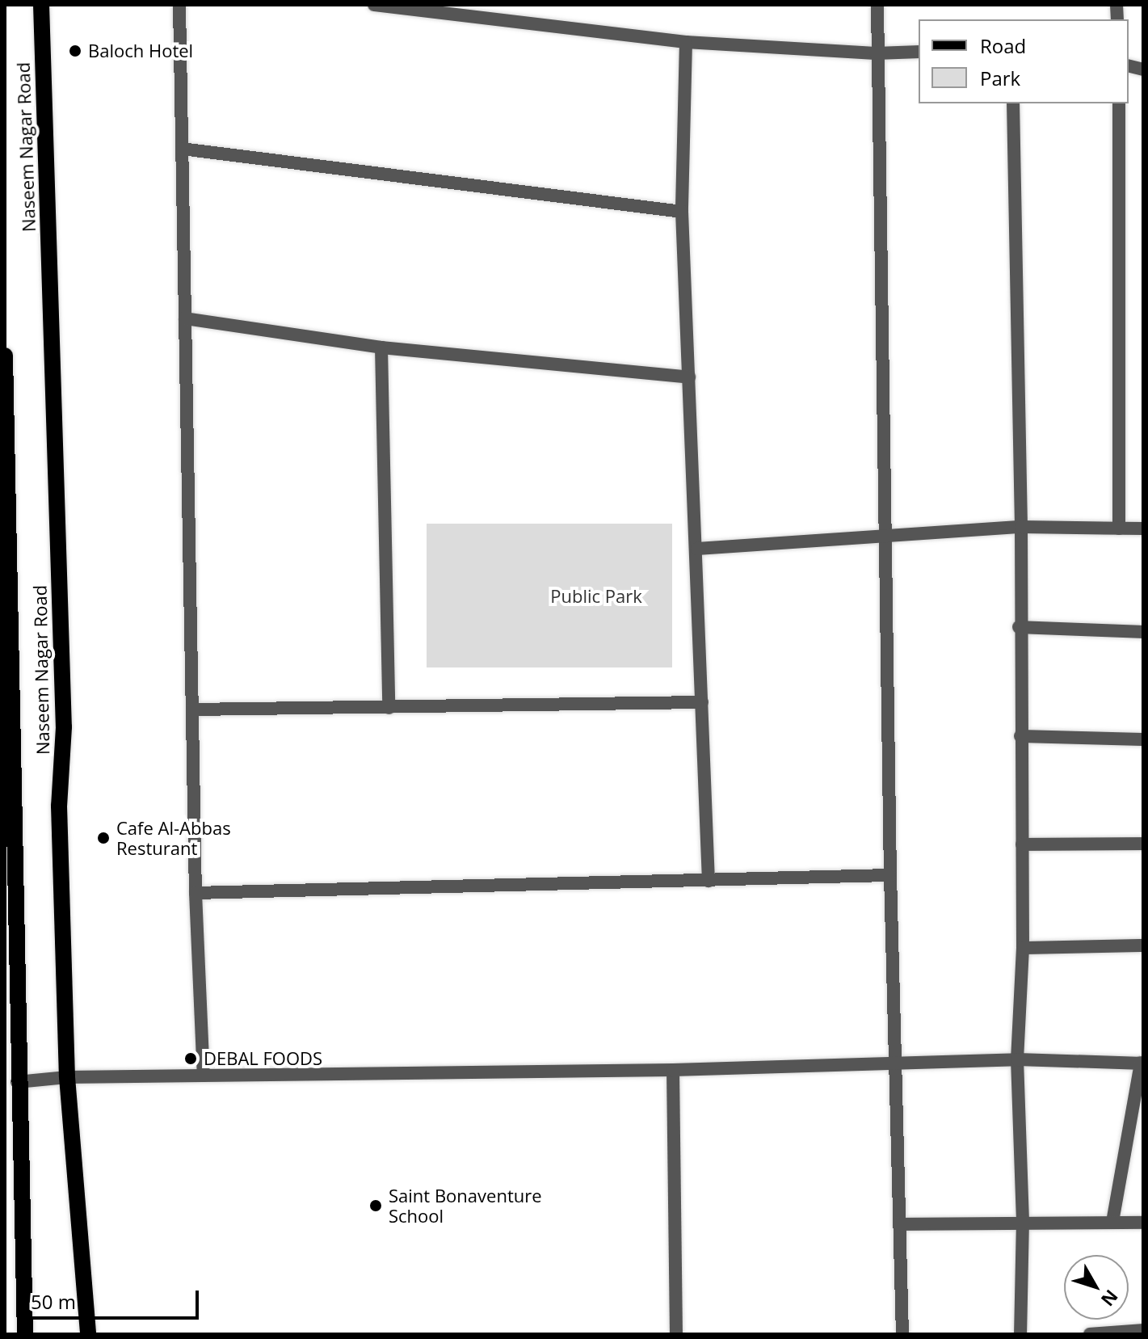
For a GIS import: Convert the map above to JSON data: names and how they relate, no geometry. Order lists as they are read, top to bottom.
{
  "streets": {
    "main road": ["Naseem Nagar Road"]
  },
  "parks": ["Public Park"],
  "places": [
    "Baloch Hotel",
    "Cafe Al-Abbas Resturant",
    "DEBAL FOODS",
    "Saint Bonaventure School"
  ],
  "legend": ["Road", "Park"],
  "scale_bar": "50 m",
  "north": "bottom right"
}
